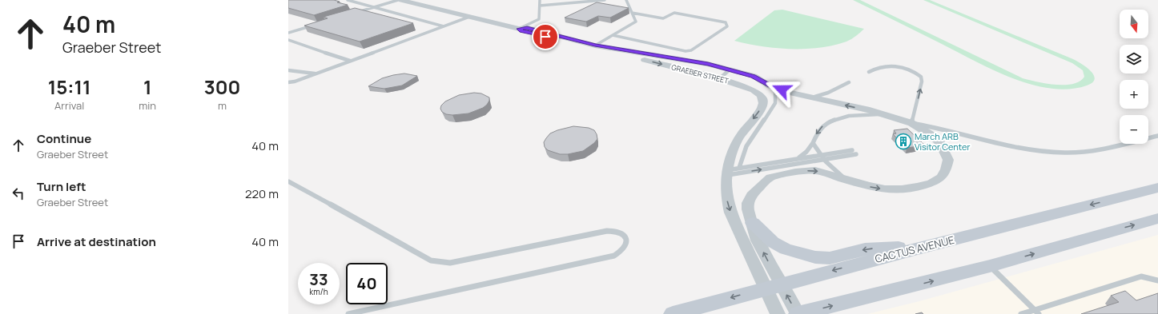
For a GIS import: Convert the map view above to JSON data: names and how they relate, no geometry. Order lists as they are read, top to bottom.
{
  "streets": {
    "main road": ["CACTUS AVENUE"],
    "street": ["GRAEBER STREET"]
  },
  "places": {
    "building": ["March ARB Visitor Center"]
  },
  "north": "bottom",
  "page": {
    "turn": ["40 m", "Graeber Street"],
    "map_buttons": ["+", "−"],
    "eta": [
      "15:11",
      "Arrival",
      "1",
      "min",
      "300",
      "m"
    ],
    "list": [
      {
        "name": "Continue",
        "note": "Graeber Street",
        "value": "40 m"
      },
      {
        "name": "Turn left",
        "note": "Graeber Street",
        "value": "220 m"
      },
      {
        "name": "Arrive at destination",
        "value": "40 m"
      }
    ],
    "speed": "33 km/h",
    "limit": "40"
  }
}
